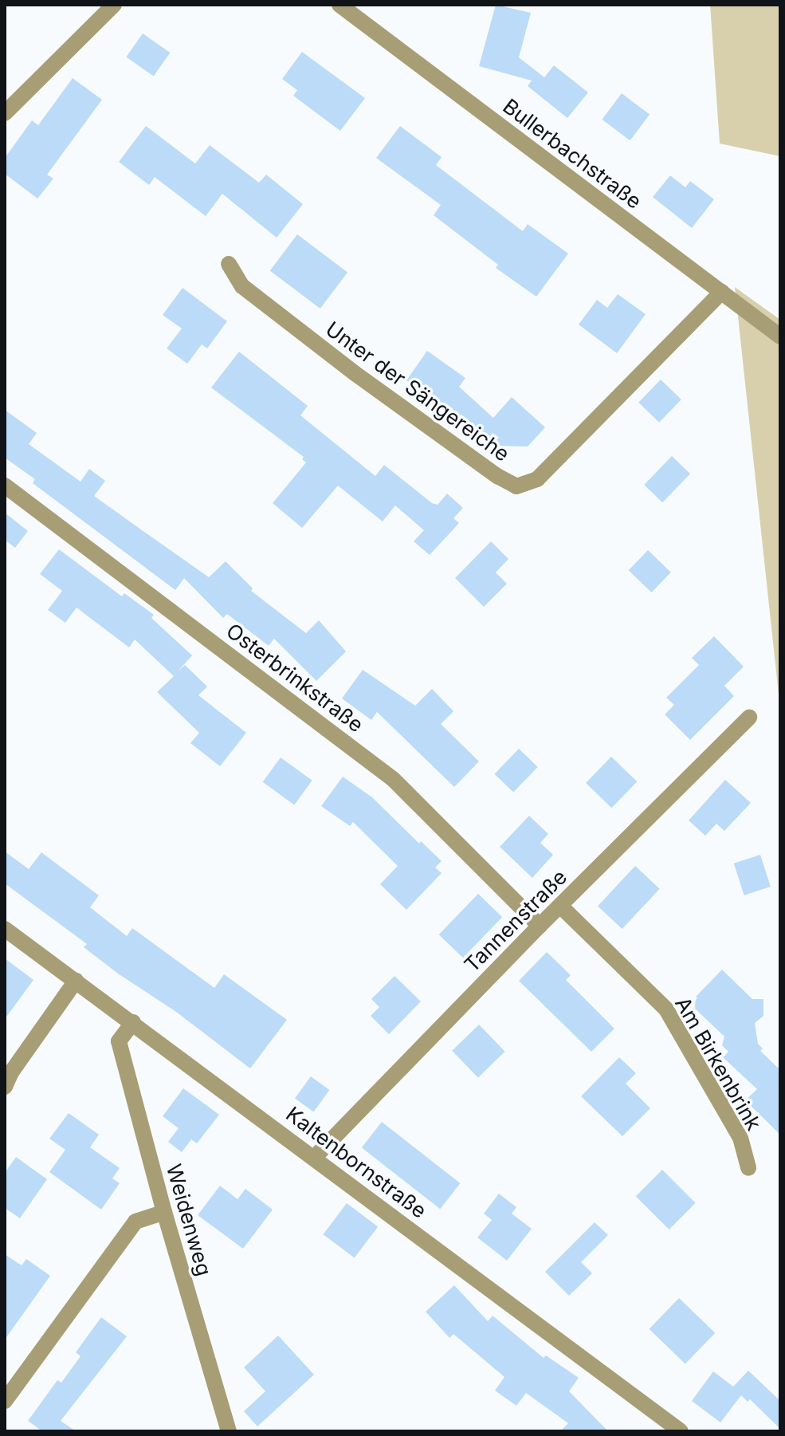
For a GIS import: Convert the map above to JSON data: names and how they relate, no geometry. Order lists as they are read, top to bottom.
{
  "streets": {
    "street": [
      "Bullerbachstraße",
      "Unter der Sängereiche",
      "Osterbrinkstraße",
      "Tannenstraße",
      "Am Birkenbrink",
      "Kaltenbornstraße",
      "Weidenweg"
    ]
  },
  "crossings": [
    ["Bullerbachstraße", "Unter der Sängereiche"],
    ["Osterbrinkstraße", "Tannenstraße"],
    ["Tannenstraße", "Am Birkenbrink"],
    ["Tannenstraße", "Kaltenbornstraße"],
    ["Kaltenbornstraße", "Weidenweg"]
  ]
}
